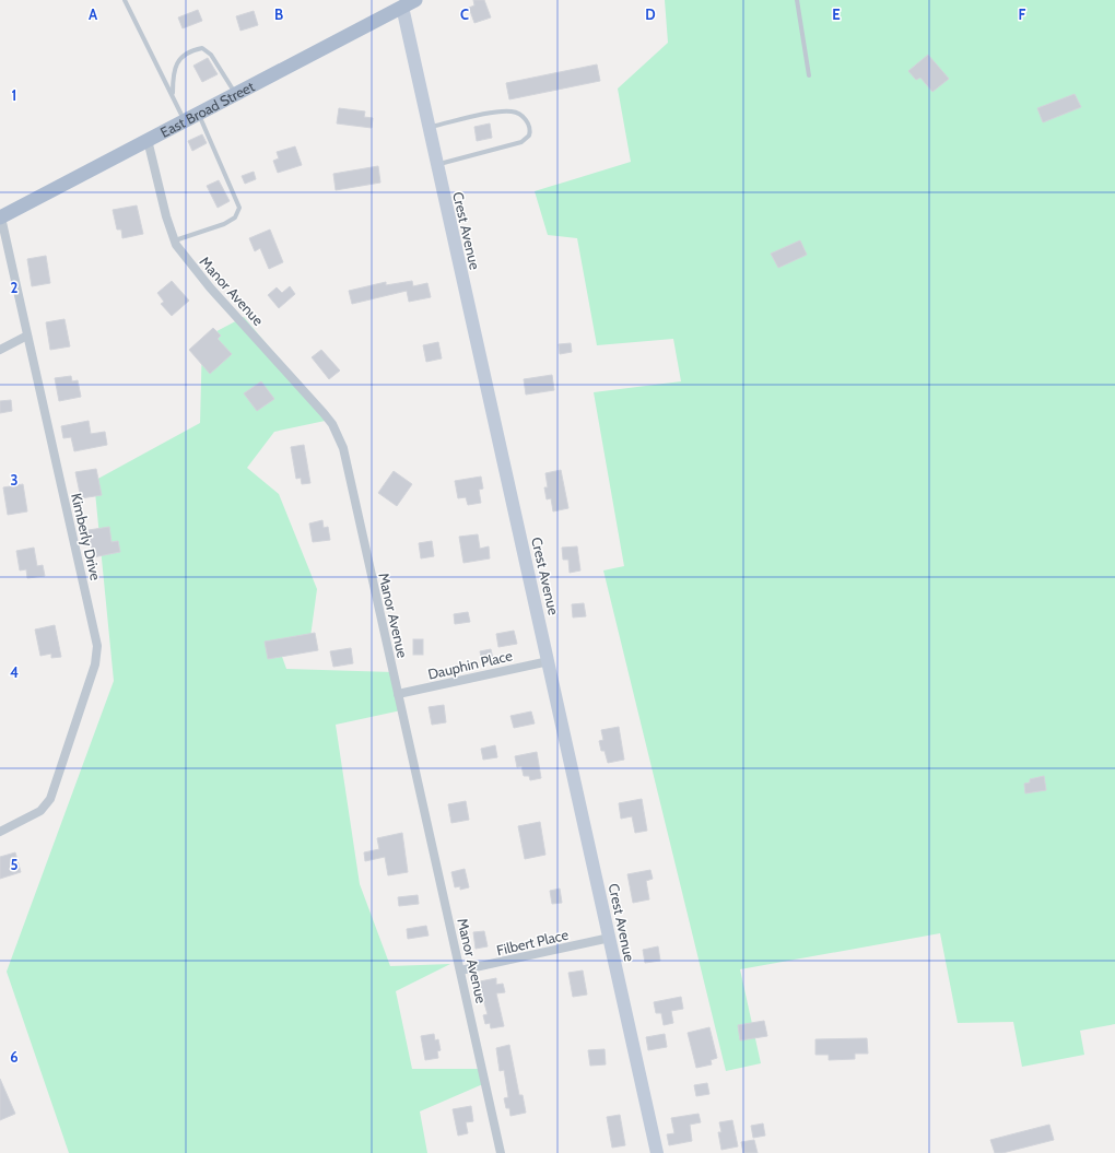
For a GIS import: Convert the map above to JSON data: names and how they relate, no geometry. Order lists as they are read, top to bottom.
{
  "streets": {
    "main road": ["East Broad Street"],
    "street": [
      "Crest Avenue",
      "Manor Avenue",
      "Kimberly Drive",
      "Dauphin Place",
      "Filbert Place"
    ]
  },
  "crossings": [
    ["East Broad Street", "Crest Avenue"],
    ["East Broad Street", "Manor Avenue"],
    ["East Broad Street", "Kimberly Drive"],
    ["Crest Avenue", "Dauphin Place"],
    ["Crest Avenue", "Filbert Place"],
    ["Manor Avenue", "Dauphin Place"],
    ["Manor Avenue", "Filbert Place"]
  ],
  "grid": {
    "columns": [
      "A",
      "B",
      "C",
      "D",
      "E",
      "F"
    ],
    "rows": [
      "1",
      "2",
      "3",
      "4",
      "5",
      "6"
    ]
  }
}
